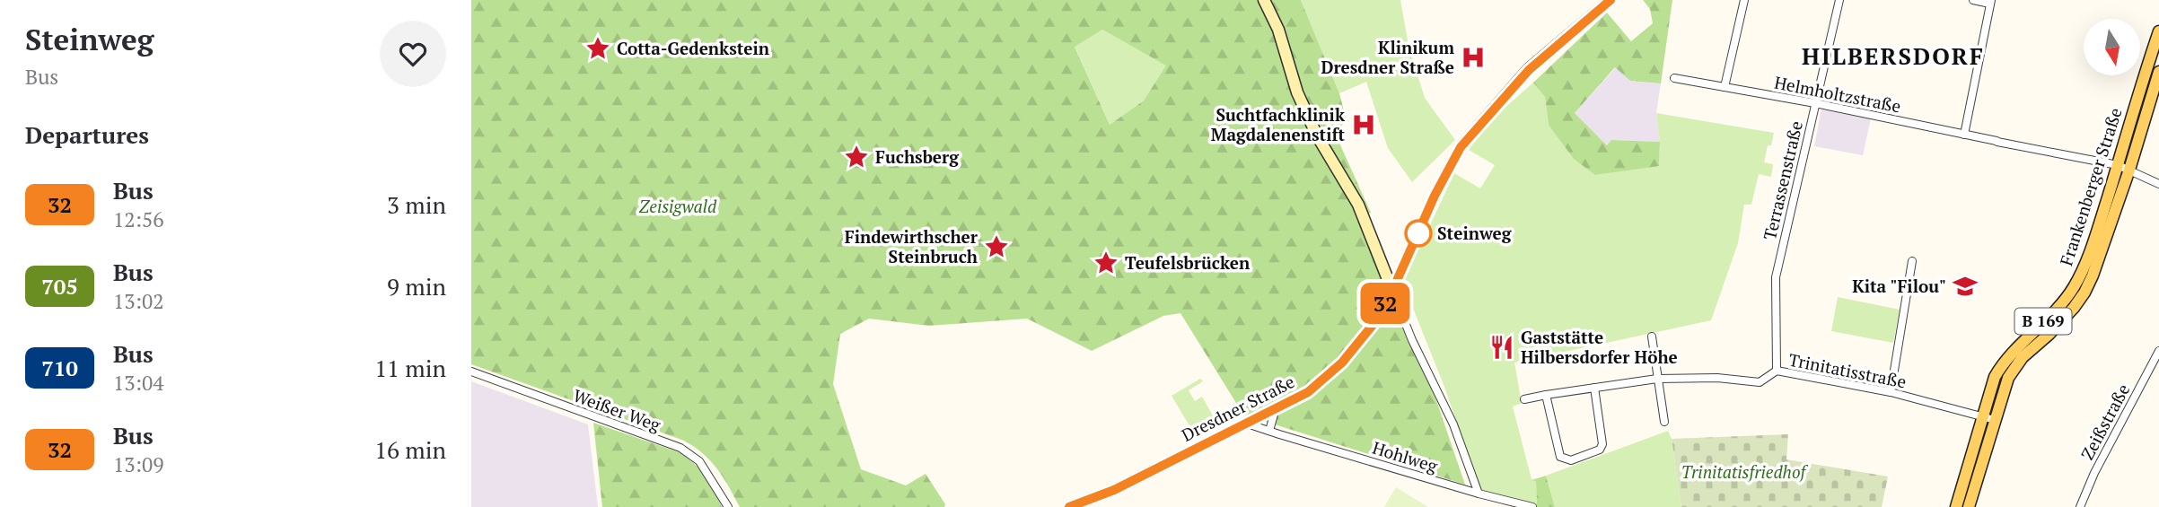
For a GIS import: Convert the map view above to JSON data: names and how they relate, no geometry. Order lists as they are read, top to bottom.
{
  "streets": {
    "main road": ["Frankenberger Straße", "B 169", "Dresdner Straße"],
    "street": [
      "Helmholtzstraße",
      "Terrassenstraße",
      "Trinitatisstraße",
      "Weißer Weg",
      "Zeißstraße",
      "Hohlweg"
    ]
  },
  "crossings": [
    ["Helmholtzstraße", "Terrassenstraße"],
    ["Helmholtzstraße", "Frankenberger Straße"],
    ["Terrassenstraße", "Trinitatisstraße"],
    ["Frankenberger Straße", "Trinitatisstraße"],
    ["Dresdner Straße", "Hohlweg"]
  ],
  "districts": ["HILBERSDORF"],
  "parks": ["Zeisigwald", "Trinitatisfriedhof"],
  "places": {
    "place": [
      "Cotta-Gedenkstein",
      "Fuchsberg",
      "Findewirthscher Steinbruch",
      "Teufelsbrücken"
    ],
    "hospital": ["Klinikum Dresdner Straße", "Suchtfachklinik Magdalenenstift"],
    "other": ["Steinweg"],
    "school or university": ["Kita \"Filou\""],
    "restaurant": ["Gaststätte Hilbersdorfer Höhe"]
  },
  "lines": ["bus line 32"],
  "north": "bottom",
  "page": {
    "heading": [
      ["Steinweg", "Bus"],
      "Departures"
    ],
    "on_map": "32",
    "list": [
      {
        "mark": "32",
        "name": "Bus",
        "note": "12:56",
        "value": "3 min"
      },
      {
        "mark": "705",
        "name": "Bus",
        "note": "13:02",
        "value": "9 min"
      },
      {
        "mark": "710",
        "name": "Bus",
        "note": "13:04",
        "value": "11 min"
      },
      {
        "mark": "32",
        "name": "Bus",
        "note": "13:09",
        "value": "16 min"
      }
    ]
  }
}
